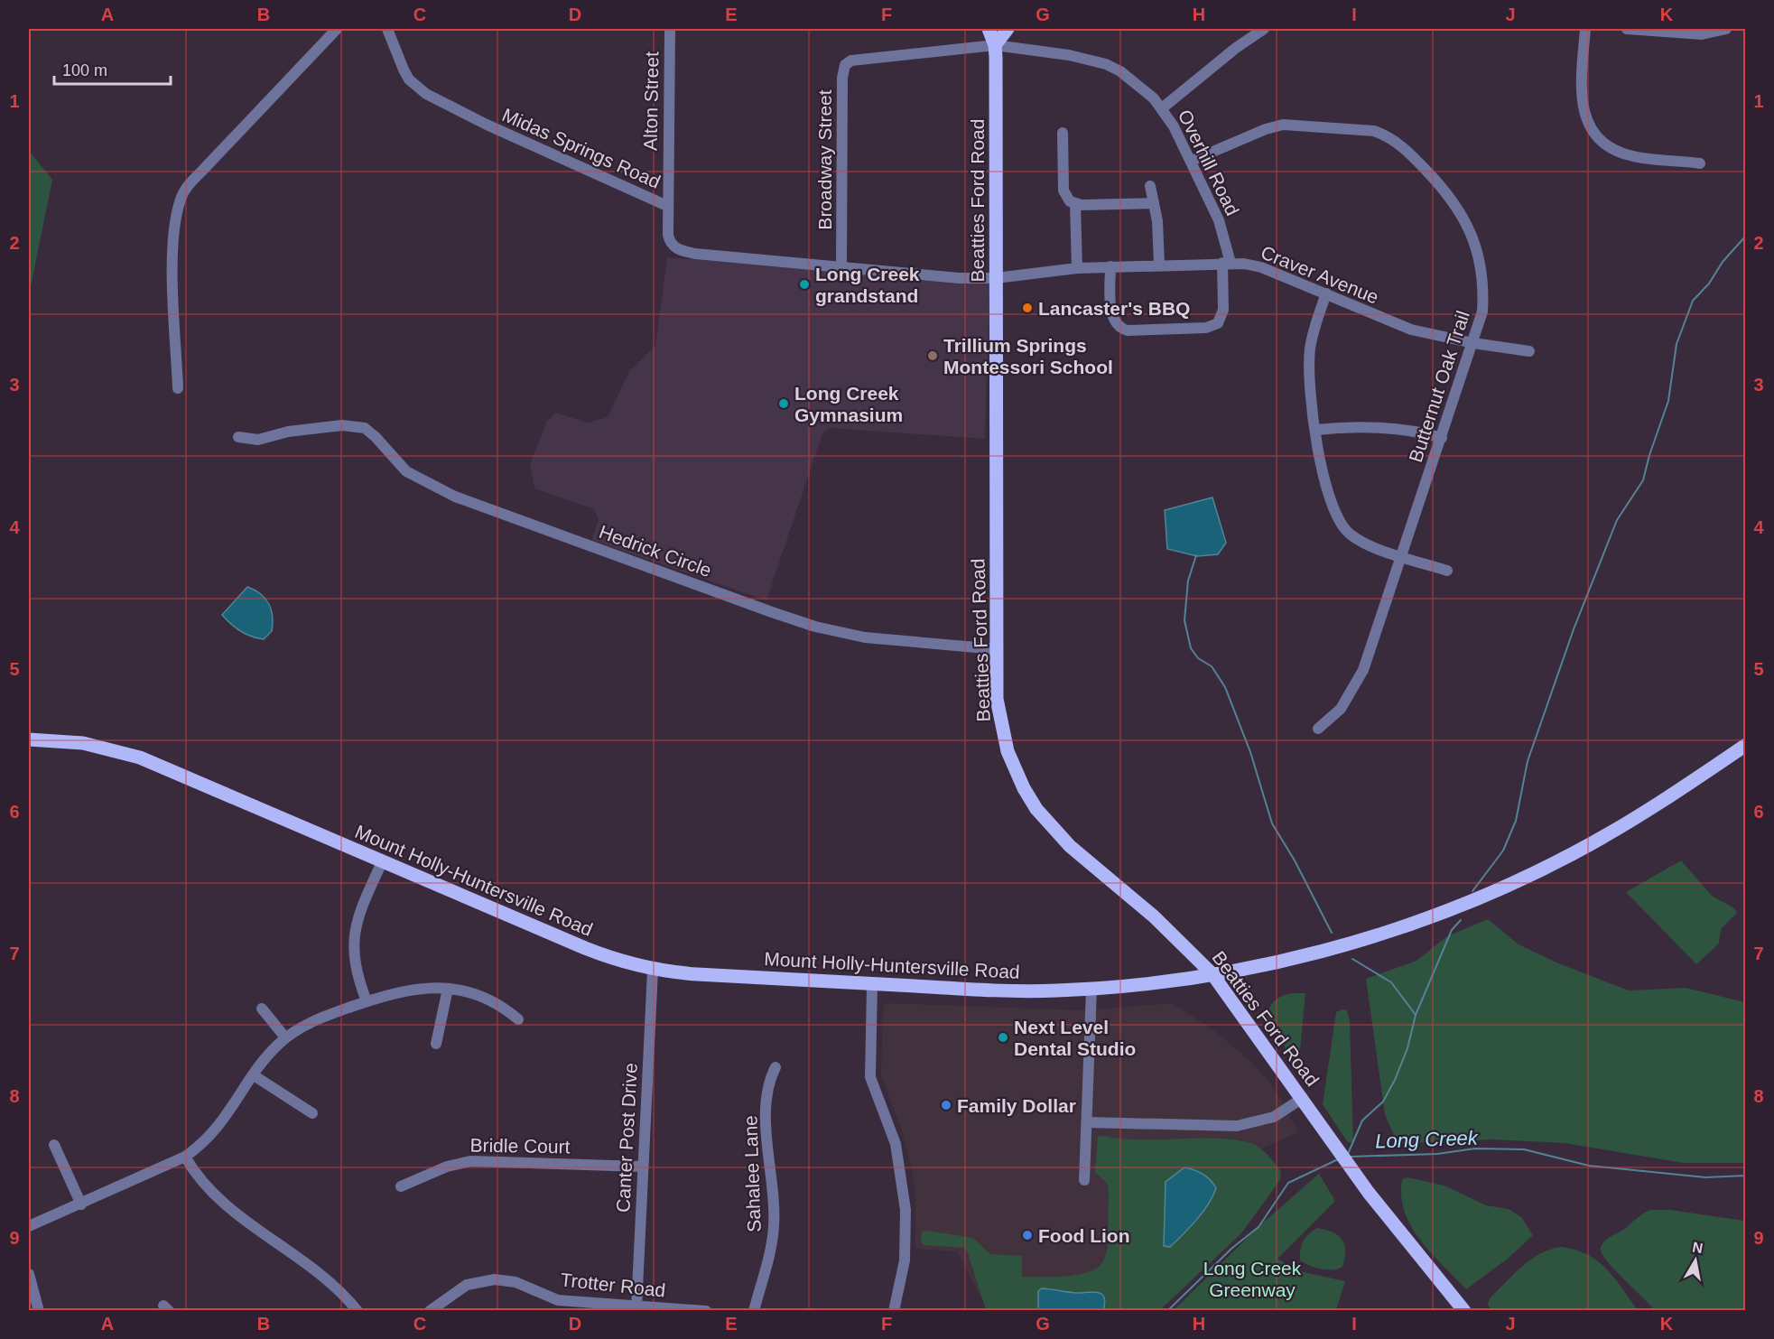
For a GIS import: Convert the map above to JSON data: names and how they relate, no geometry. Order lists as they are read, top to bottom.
{
  "streets": {
    "main road": ["Beatties Ford Road", "Mount Holly-Huntersville Road"],
    "street": [
      "Alton Street",
      "Midas Springs Road",
      "Broadway Street",
      "Overhill Road",
      "Craver Avenue",
      "Butternut Oak Trail",
      "Hedrick Circle",
      "Canter Post Drive",
      "Bridle Court",
      "Sahalee Lane",
      "Trotter Road"
    ]
  },
  "crossings": [
    ["Alton Street", "Midas Springs Road"],
    ["Midas Springs Road", "Broadway Street"],
    ["Midas Springs Road", "Beatties Ford Road"],
    ["Midas Springs Road", "Craver Avenue"],
    ["Broadway Street", "Overhill Road"],
    ["Overhill Road", "Beatties Ford Road"],
    ["Overhill Road", "Craver Avenue"],
    ["Overhill Road", "Butternut Oak Trail"],
    ["Beatties Ford Road", "Craver Avenue"],
    ["Beatties Ford Road", "Hedrick Circle"],
    ["Beatties Ford Road", "Mount Holly-Huntersville Road"],
    ["Craver Avenue", "Butternut Oak Trail"],
    ["Mount Holly-Huntersville Road", "Canter Post Drive"],
    ["Canter Post Drive", "Bridle Court"],
    ["Canter Post Drive", "Trotter Road"]
  ],
  "water": ["Long Creek"],
  "parks": ["Long Creek Greenway"],
  "places": [
    "Long Creek grandstand",
    "Lancaster's BBQ",
    "Trillium Springs Montessori School",
    "Long Creek Gymnasium",
    "Next Level Dental Studio",
    "Family Dollar",
    "Food Lion"
  ],
  "scale_bar": "100 m",
  "north": "top",
  "grid": {
    "columns": [
      "A",
      "B",
      "C",
      "D",
      "E",
      "F",
      "G",
      "H",
      "I",
      "J",
      "K"
    ],
    "rows": [
      "1",
      "2",
      "3",
      "4",
      "5",
      "6",
      "7",
      "8",
      "9"
    ]
  }
}
